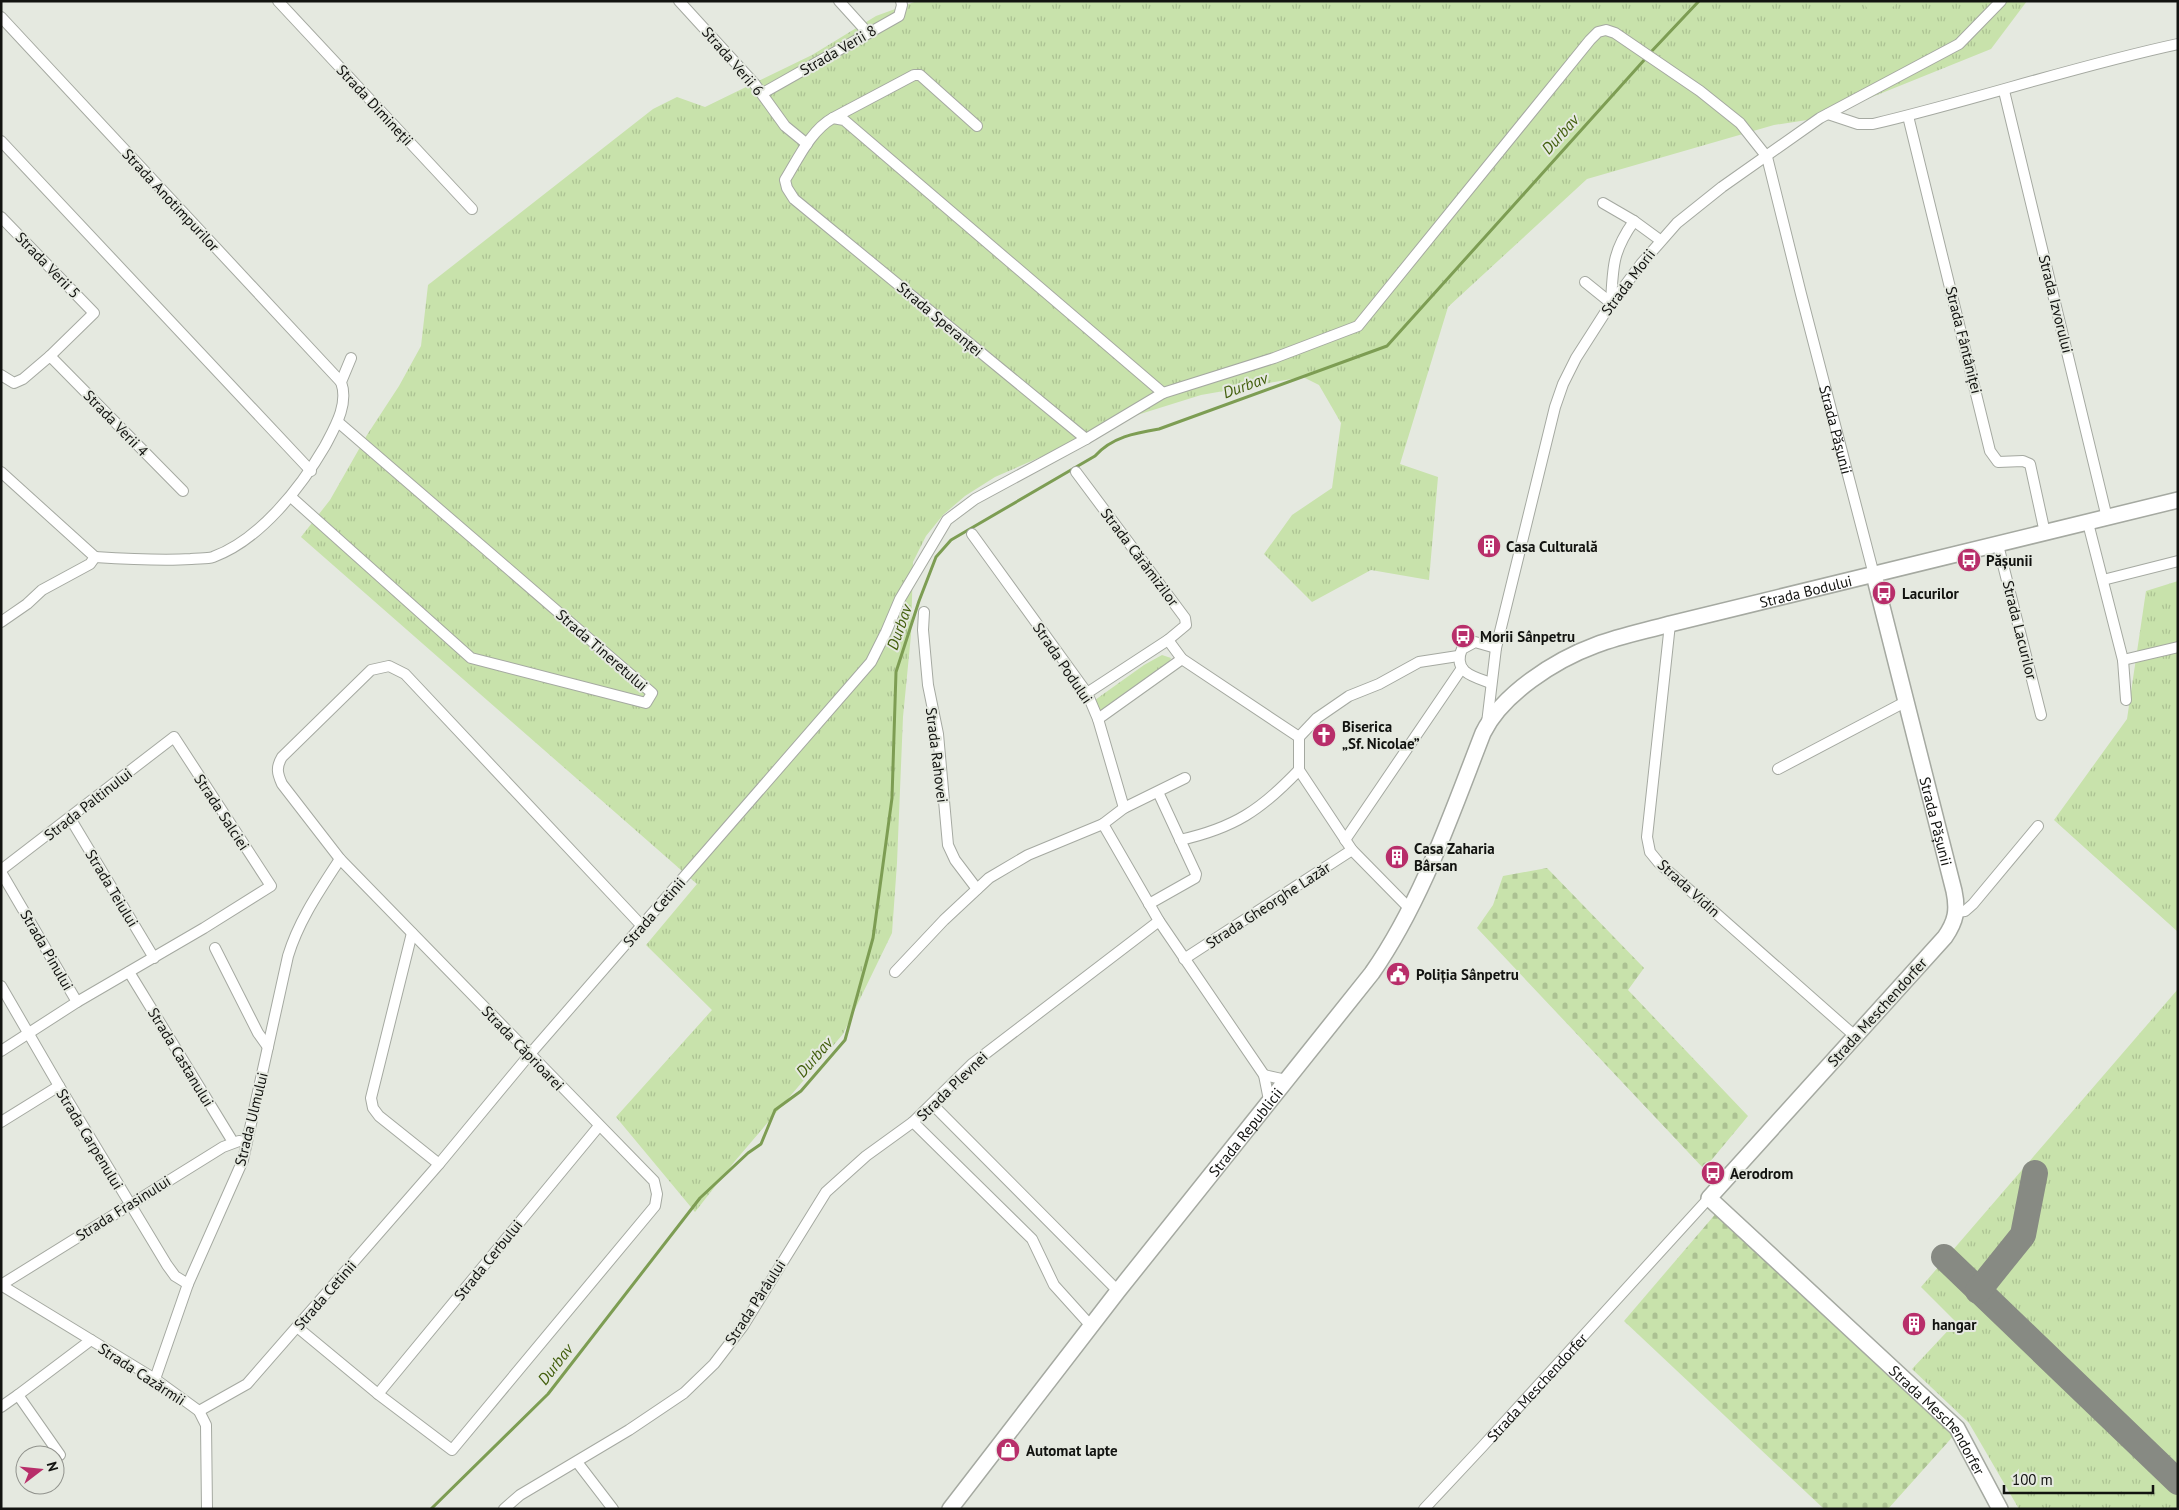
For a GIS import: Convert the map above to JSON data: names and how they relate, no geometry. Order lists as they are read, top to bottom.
{
  "streets": {
    "main road": [
      "Strada Pășunii",
      "Strada Bodului",
      "Strada Meschendorfer",
      "Strada Republicii"
    ],
    "street": [
      "Strada Verii 8",
      "Strada Verii 6",
      "Strada Dimineții",
      "Strada Anotimpurilor",
      "Strada Verii 5",
      "Strada Morii",
      "Strada Izvorului",
      "Strada Speranței",
      "Strada Fântâniței",
      "Strada Verii 4",
      "Strada Cărămizilor",
      "Strada Lacurilor",
      "Strada Tineretului",
      "Strada Podului",
      "Strada Rahovei",
      "Strada Paltinului",
      "Strada Salciei",
      "Strada Teiului",
      "Strada Vidin",
      "Strada Gheorghe Lazăr",
      "Strada Cetinii",
      "Strada Pinului",
      "Strada Căprioarei",
      "Strada Castanului",
      "Strada Plevnei",
      "Strada Ulmului",
      "Strada Carpenului",
      "Strada Frasinului",
      "Strada Cerbului",
      "Strada Pârâului",
      "Strada Cazărmii"
    ]
  },
  "crossings": [
    ["Strada Verii 8", "Strada Verii 6"],
    ["Strada Verii 6", "Strada Speranței"],
    ["Strada Verii 5", "Strada Verii 4"],
    ["Strada Morii", "Strada Pășunii"],
    ["Strada Morii", "Strada Bodului"],
    ["Strada Morii", "Strada Cetinii"],
    ["Strada Morii", "Strada Republicii"],
    ["Strada Izvorului", "Strada Bodului"],
    ["Strada Speranței", "Strada Cetinii"],
    ["Strada Fântâniței", "Strada Bodului"],
    ["Strada Pășunii", "Strada Bodului"],
    ["Strada Pășunii", "Strada Cetinii"],
    ["Strada Pășunii", "Strada Meschendorfer"],
    ["Strada Bodului", "Strada Lacurilor"],
    ["Strada Bodului", "Strada Vidin"],
    ["Strada Bodului", "Strada Republicii"],
    ["Strada Paltinului", "Strada Salciei"],
    ["Strada Paltinului", "Strada Teiului"],
    ["Strada Paltinului", "Strada Pinului"],
    ["Strada Salciei", "Strada Teiului"],
    ["Strada Vidin", "Strada Meschendorfer"],
    ["Strada Cetinii", "Strada Căprioarei"],
    ["Strada Cetinii", "Strada Cazărmii"],
    ["Strada Căprioarei", "Strada Ulmului"],
    ["Strada Căprioarei", "Strada Cerbului"],
    ["Strada Castanului", "Strada Frasinului"],
    ["Strada Plevnei", "Strada Republicii"],
    ["Strada Plevnei", "Strada Pârâului"],
    ["Strada Ulmului", "Strada Carpenului"],
    ["Strada Ulmului", "Strada Cazărmii"],
    ["Strada Carpenului", "Strada Frasinului"],
    ["Strada Frasinului", "Strada Cazărmii"]
  ],
  "water": ["Durbav"],
  "places": {
    "building": ["Casa Culturală", "Casa Zaharia Bârsan", "hangar"],
    "bus stop": [
      "Pășunii",
      "Lacurilor",
      "Morii Sânpetru",
      "Aerodrom"
    ],
    "church": ["Biserica „Sf. Nicolae”"],
    "public building": ["Poliția Sânpetru"],
    "shop": ["Automat lapte"]
  },
  "scale_bar": "100 m",
  "north": "right"
}
